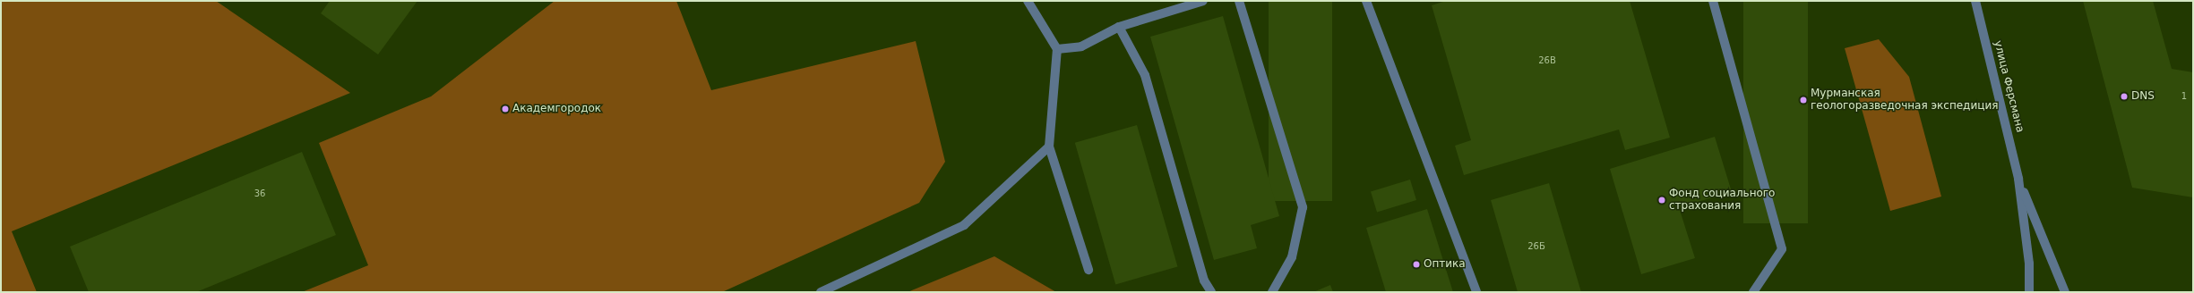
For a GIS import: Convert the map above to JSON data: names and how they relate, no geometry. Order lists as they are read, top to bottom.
{
  "streets": {
    "street": ["улица Ферсмана"]
  },
  "places": [
    "DNS",
    "Мурманская геологоразведочная экспедиция",
    "Академгородок",
    "Фонд социального страхования",
    "Оптика"
  ],
  "house_numbers": [
    "26В",
    "1",
    "36",
    "26Б"
  ]
}
